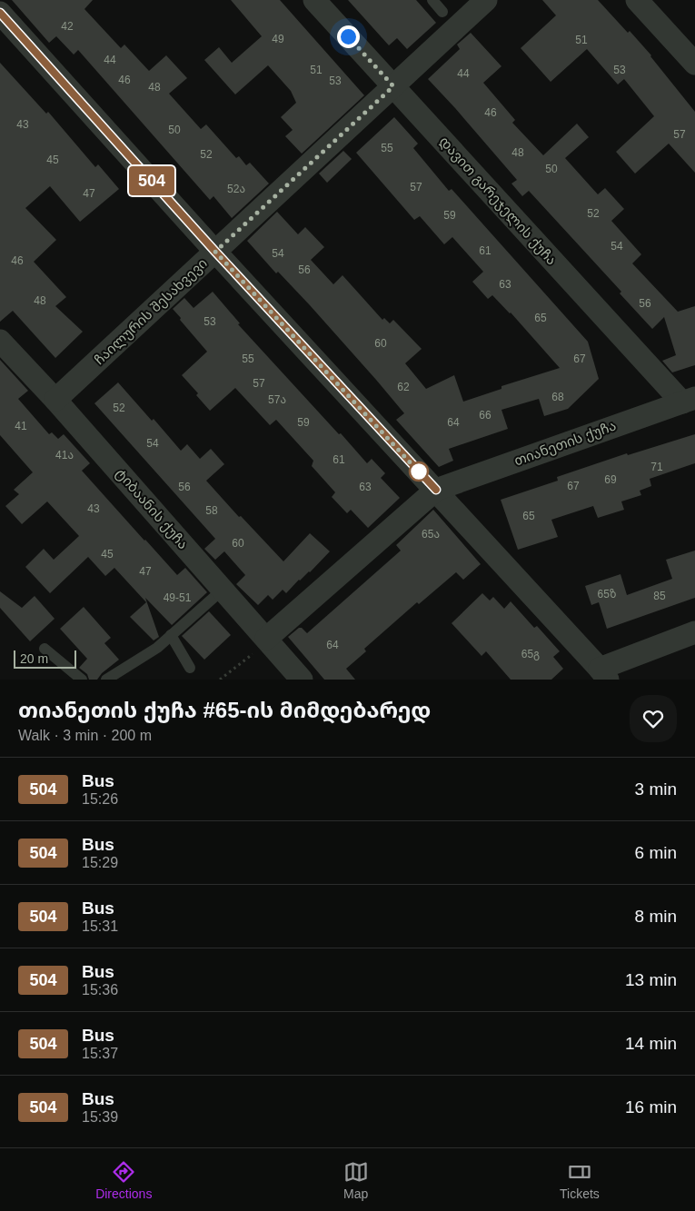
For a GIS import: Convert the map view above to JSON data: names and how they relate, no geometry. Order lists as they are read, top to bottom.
{
  "streets": {
    "street": [
      "დავით გარეჯელის ქუჩა",
      "ჩაილურის შესახვევი",
      "თიანეთის ქუჩა",
      "ტიბაანის ქუჩა"
    ]
  },
  "crossings": [
    ["დავით გარეჯელის ქუჩა", "ჩაილურის შესახვევი"],
    ["დავით გარეჯელის ქუჩა", "თიანეთის ქუჩა"],
    ["ჩაილურის შესახვევი", "ტიბაანის ქუჩა"],
    ["თიანეთის ქუჩა", "ტიბაანის ქუჩა"]
  ],
  "lines": ["bus line 504"],
  "house_numbers": [
    "42",
    "49",
    "51",
    "44",
    "51",
    "53",
    "44",
    "46",
    "53",
    "48",
    "46",
    "43",
    "50",
    "57",
    "55",
    "48",
    "52",
    "45",
    "50",
    "57",
    "52ა",
    "47",
    "52",
    "59",
    "54",
    "61",
    "54",
    "46",
    "56",
    "63",
    "48",
    "56",
    "65",
    "53",
    "60",
    "55",
    "67",
    "57",
    "62",
    "68",
    "57ა",
    "52",
    "66",
    "59",
    "64",
    "41",
    "54",
    "41ა",
    "61",
    "71",
    "69",
    "67",
    "56",
    "63",
    "43",
    "58",
    "65",
    "65ა",
    "60",
    "45",
    "47",
    "65ზ",
    "85",
    "49-51",
    "64",
    "65გ"
  ],
  "scale_bar": "20 m",
  "page": {
    "on_map": "504",
    "scale": "20 m",
    "heading": ["თიანეთის ქუჩა #65-ის მიმდებარედ", "Walk · 3 min · 200 m"],
    "list": [
      {
        "mark": "504",
        "name": "Bus",
        "note": "15:26",
        "value": "3 min"
      },
      {
        "mark": "504",
        "name": "Bus",
        "note": "15:29",
        "value": "6 min"
      },
      {
        "mark": "504",
        "name": "Bus",
        "note": "15:31",
        "value": "8 min"
      },
      {
        "mark": "504",
        "name": "Bus",
        "note": "15:36",
        "value": "13 min"
      },
      {
        "mark": "504",
        "name": "Bus",
        "note": "15:37",
        "value": "14 min"
      },
      {
        "mark": "504",
        "name": "Bus",
        "note": "15:39",
        "value": "16 min"
      }
    ],
    "tabs": ["Directions", "Map", "Tickets"]
  }
}
